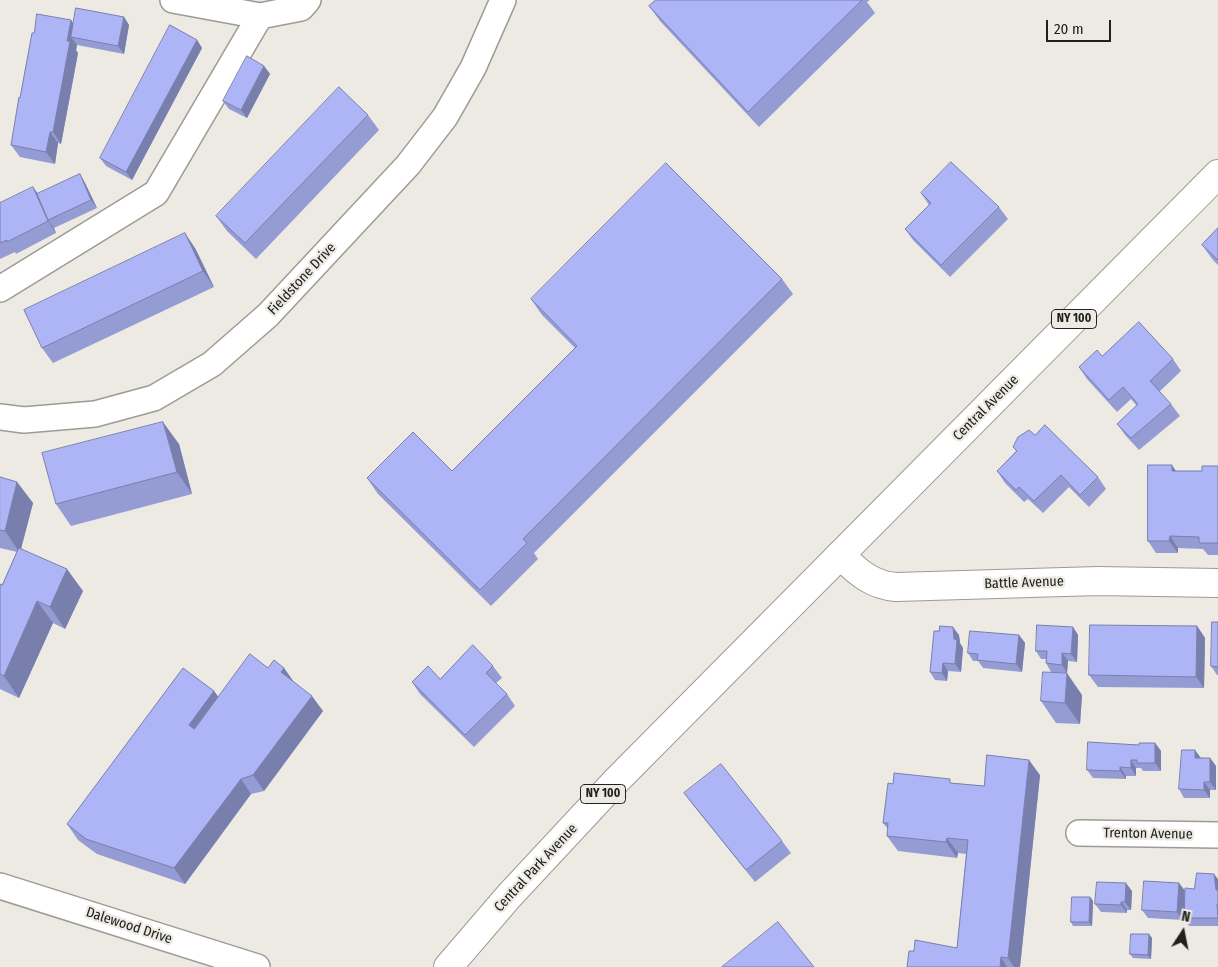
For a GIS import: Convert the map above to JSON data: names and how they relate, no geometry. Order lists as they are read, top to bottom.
{
  "streets": {
    "main road": [
      "NY 100",
      "Central Avenue",
      "Battle Avenue",
      "Central Park Avenue"
    ],
    "street": ["Fieldstone Drive", "Trenton Avenue", "Dalewood Drive"]
  },
  "crossings": [
    ["Central Avenue", "Battle Avenue"],
    ["Central Avenue", "Central Park Avenue"]
  ],
  "scale_bar": "20 m",
  "north": "top"
}
